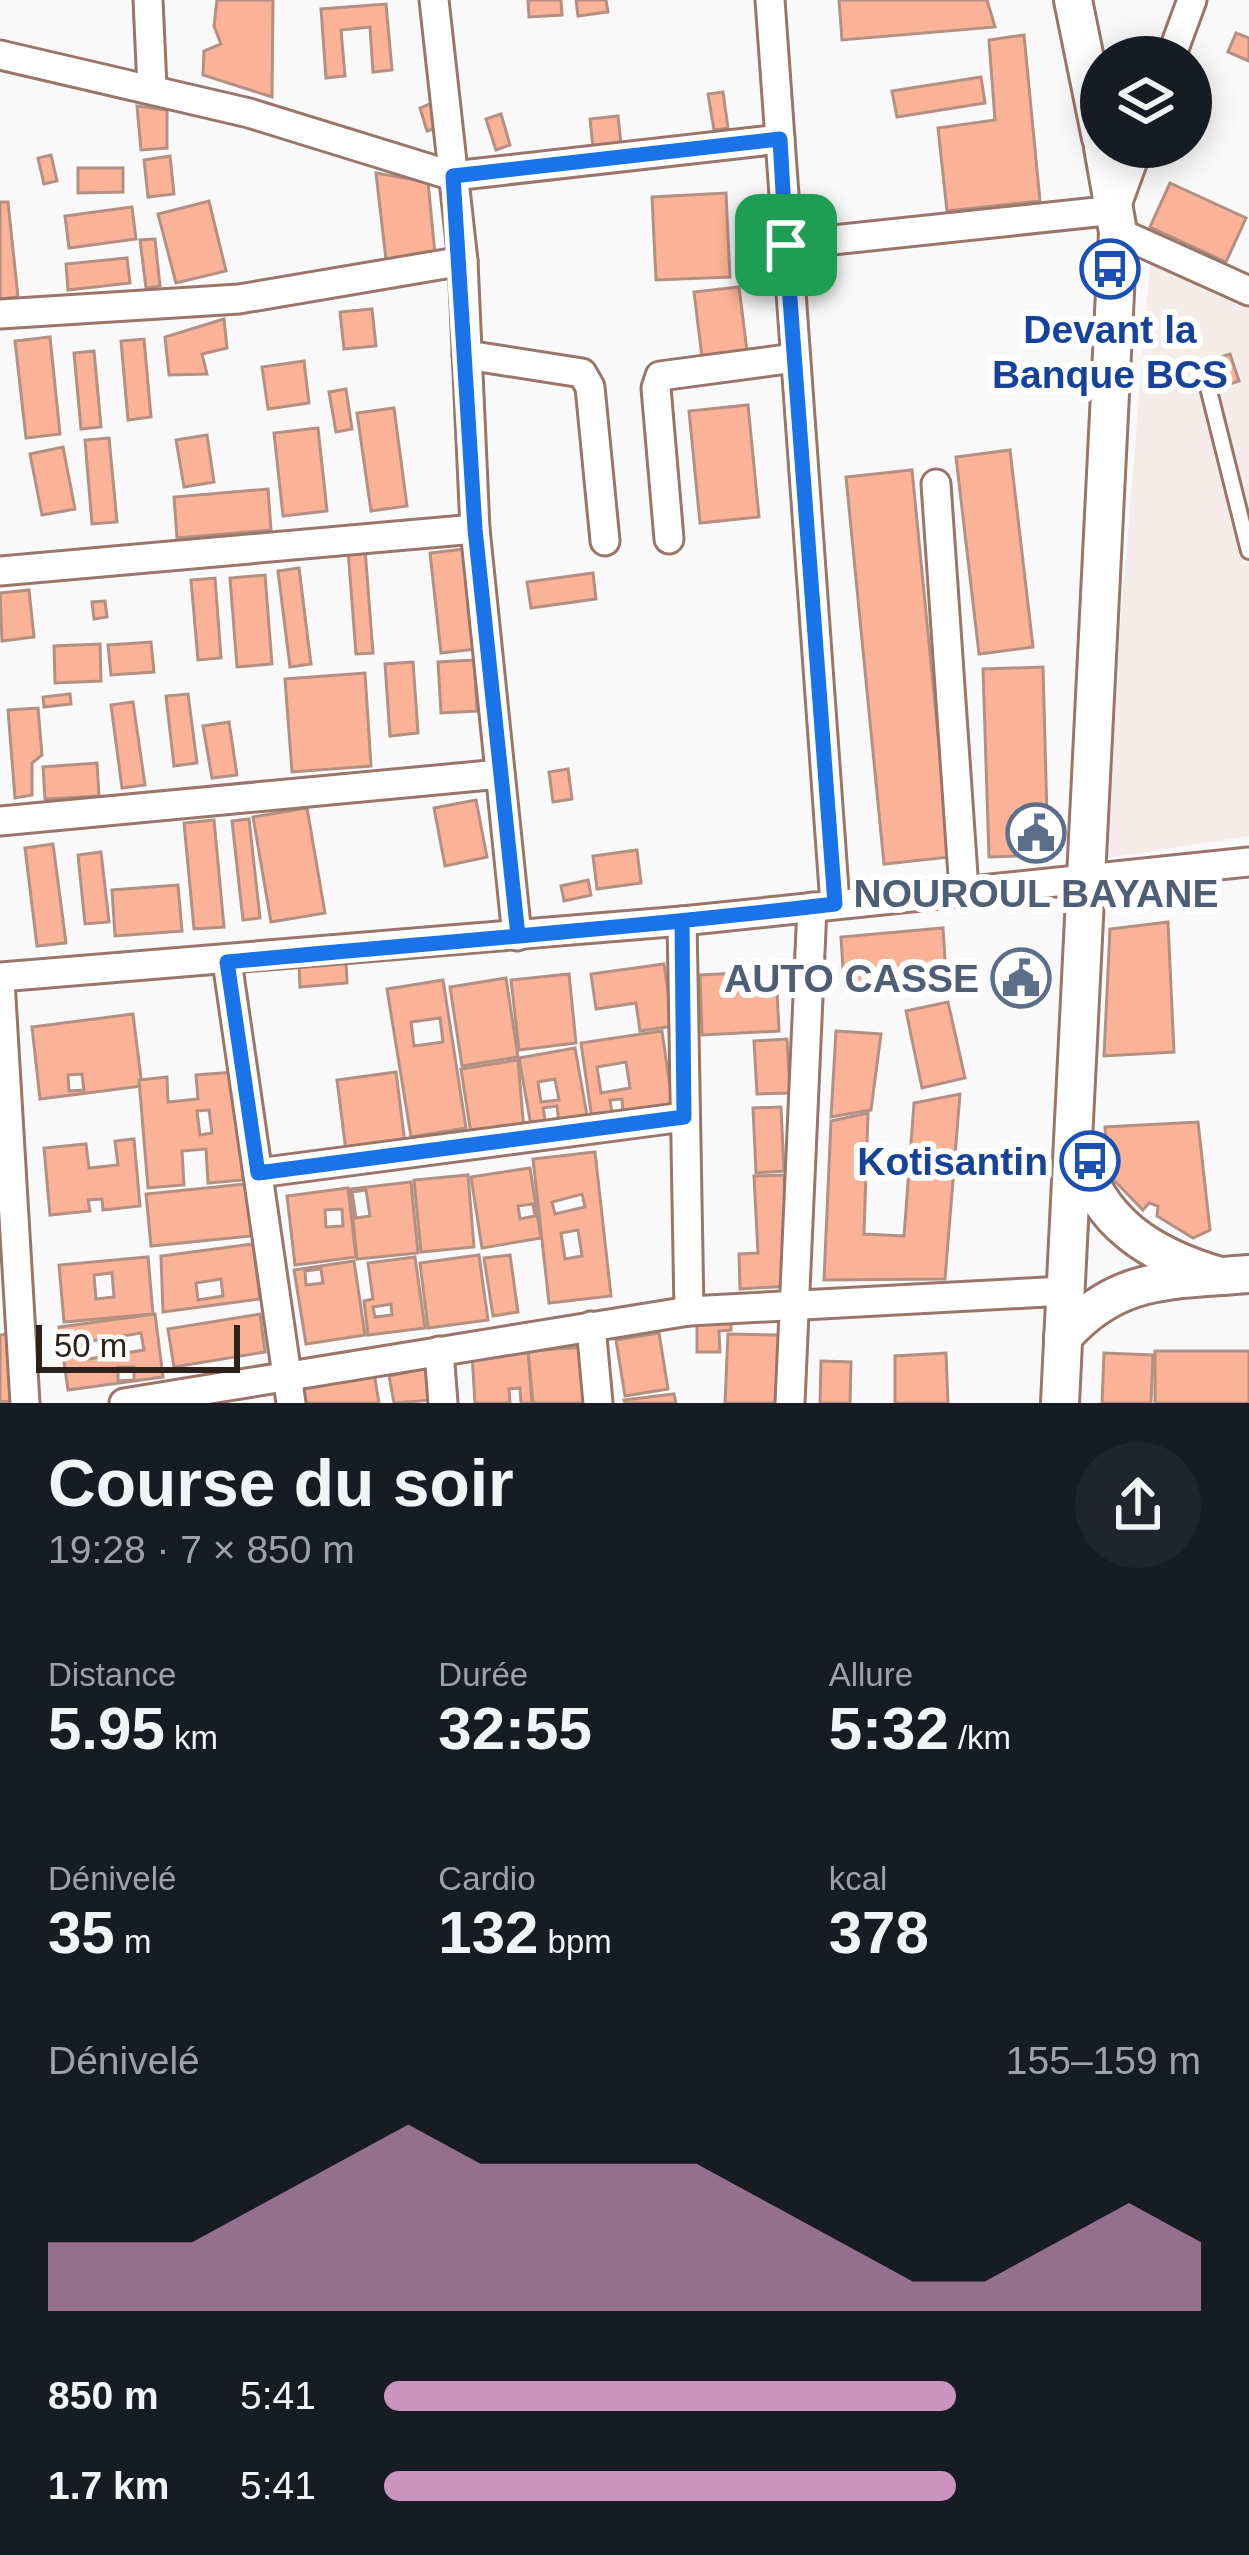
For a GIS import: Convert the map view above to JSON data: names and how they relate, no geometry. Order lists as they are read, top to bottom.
{
  "places": {
    "bus stop": ["Devant la Banque BCS", "Kotisantin"],
    "public building": ["NOUROUL BAYANE", "AUTO CASSE"]
  },
  "scale_bar": "50 m",
  "page": {
    "scale": "50 m",
    "heading": ["Course du soir", "19:28 · 7 × 850 m"],
    "stats": [
      ["Distance", "5.95 km"],
      ["Durée", "32:55"],
      ["Allure", "5:32 /km"],
      ["Dénivelé", "35 m"],
      ["Cardio", "132 bpm"],
      ["kcal", "378"]
    ],
    "chart": ["Dénivelé", "155–159 m"],
    "list": [
      {
        "name": "850 m",
        "note": "5:41"
      },
      {
        "name": "1.7 km",
        "note": "5:41"
      }
    ]
  }
}
